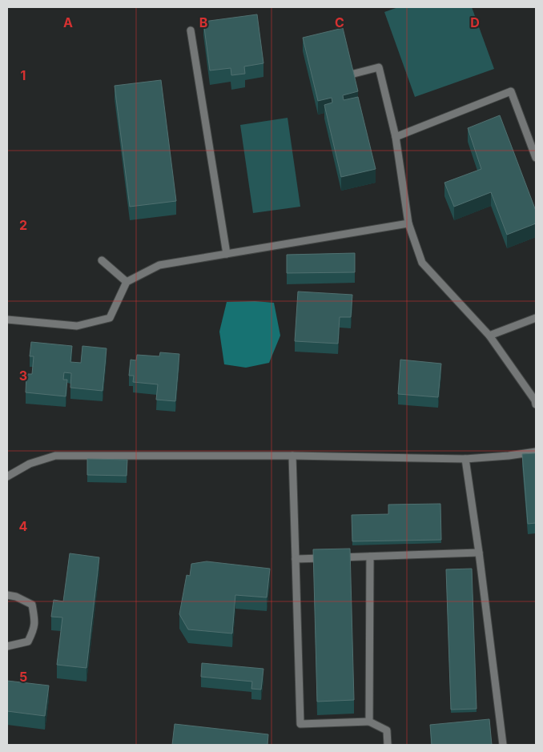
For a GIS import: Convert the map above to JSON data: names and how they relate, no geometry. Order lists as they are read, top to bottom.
{
  "grid": {
    "columns": [
      "A",
      "B",
      "C",
      "D"
    ],
    "rows": [
      "1",
      "2",
      "3",
      "4",
      "5"
    ]
  }
}
